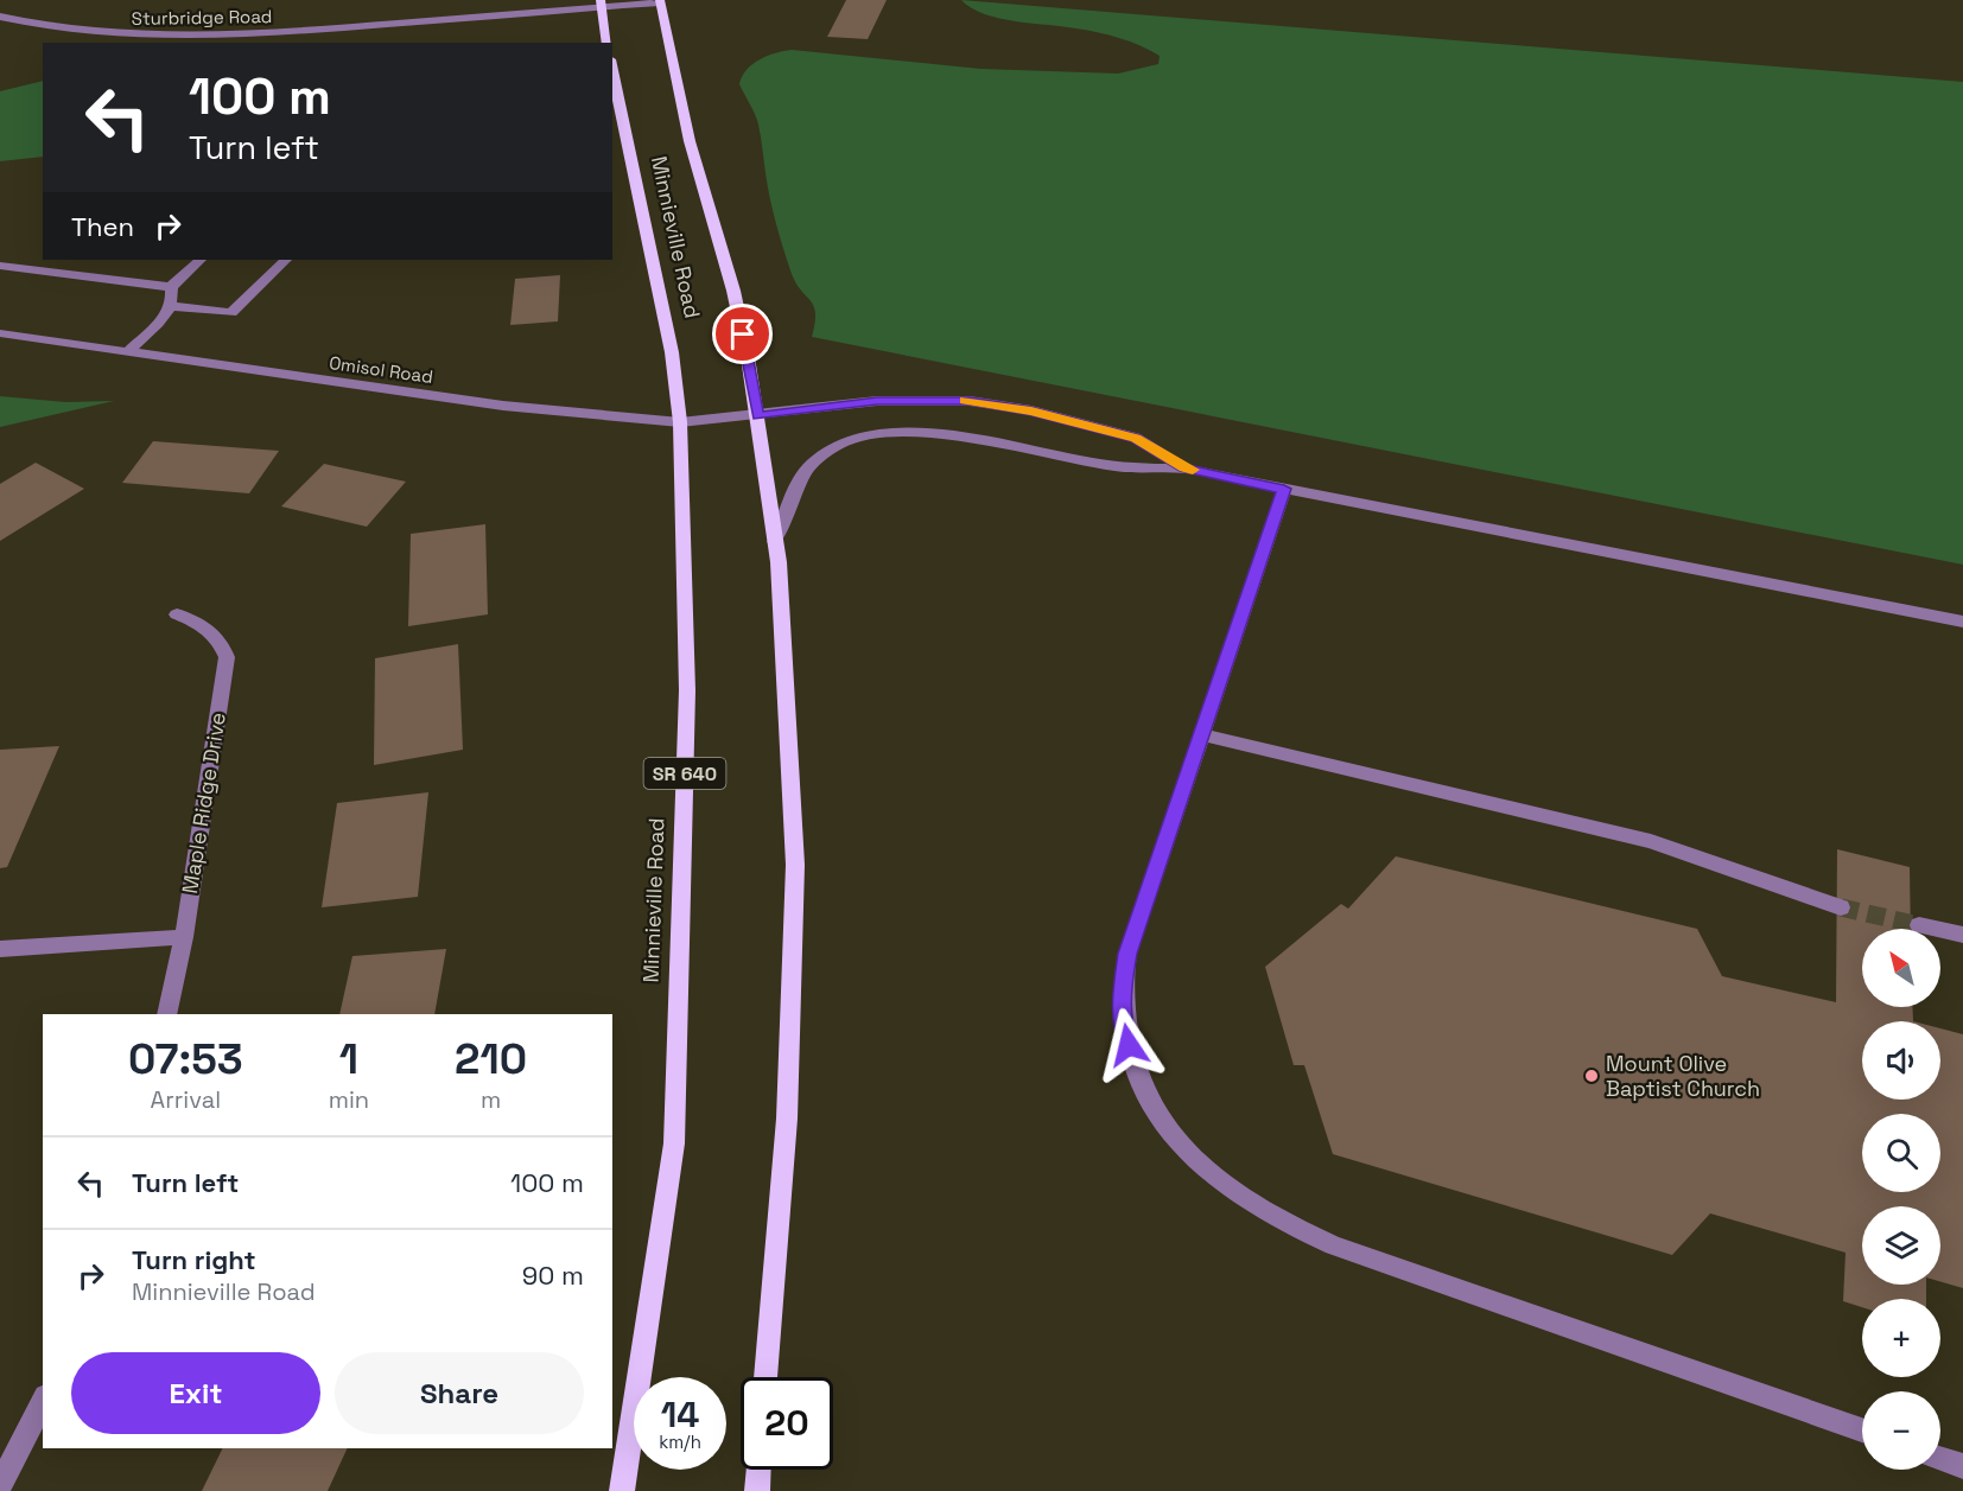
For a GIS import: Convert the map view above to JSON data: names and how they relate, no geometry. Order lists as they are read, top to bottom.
{
  "streets": {
    "main road": ["Minnieville Road", "SR 640"],
    "street": ["Sturbridge Road", "Omisol Road", "Maple Ridge Drive"]
  },
  "crossings": [
    ["Sturbridge Road", "Minnieville Road"],
    ["Minnieville Road", "Omisol Road"]
  ],
  "places": ["Mount Olive Baptist Church"],
  "north": "top left",
  "page": {
    "turn": ["100 m", "Turn left"],
    "then": "Then",
    "map_buttons": ["+", "−"],
    "eta": [
      "07:53",
      "Arrival",
      "1",
      "min",
      "210",
      "m"
    ],
    "list": [
      {
        "name": "Turn left",
        "value": "100 m"
      },
      {
        "name": "Turn right",
        "note": "Minnieville Road",
        "value": "90 m"
      }
    ],
    "buttons": ["Exit", "Share"],
    "speed": "14 km/h",
    "limit": "20"
  }
}
